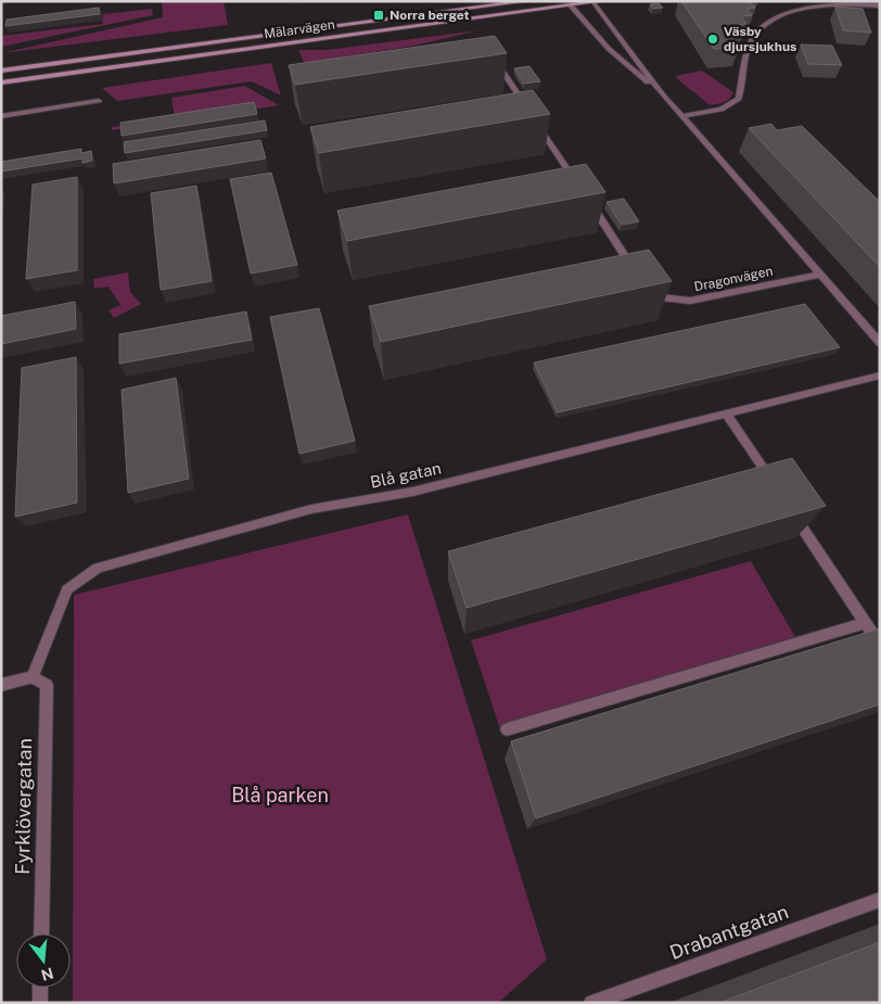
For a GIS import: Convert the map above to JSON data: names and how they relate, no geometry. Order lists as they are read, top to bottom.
{
  "streets": {
    "main road": ["Mälarvägen"],
    "street": [
      "Dragonvägen",
      "Blå gatan",
      "Fyrklövergatan",
      "Drabantgatan"
    ]
  },
  "crossings": [
    ["Blå gatan", "Fyrklövergatan"]
  ],
  "parks": ["Blå parken"],
  "places": {
    "transit": ["Norra berget"],
    "other": ["Väsby djursjukhus"]
  },
  "north": "bottom"
}
